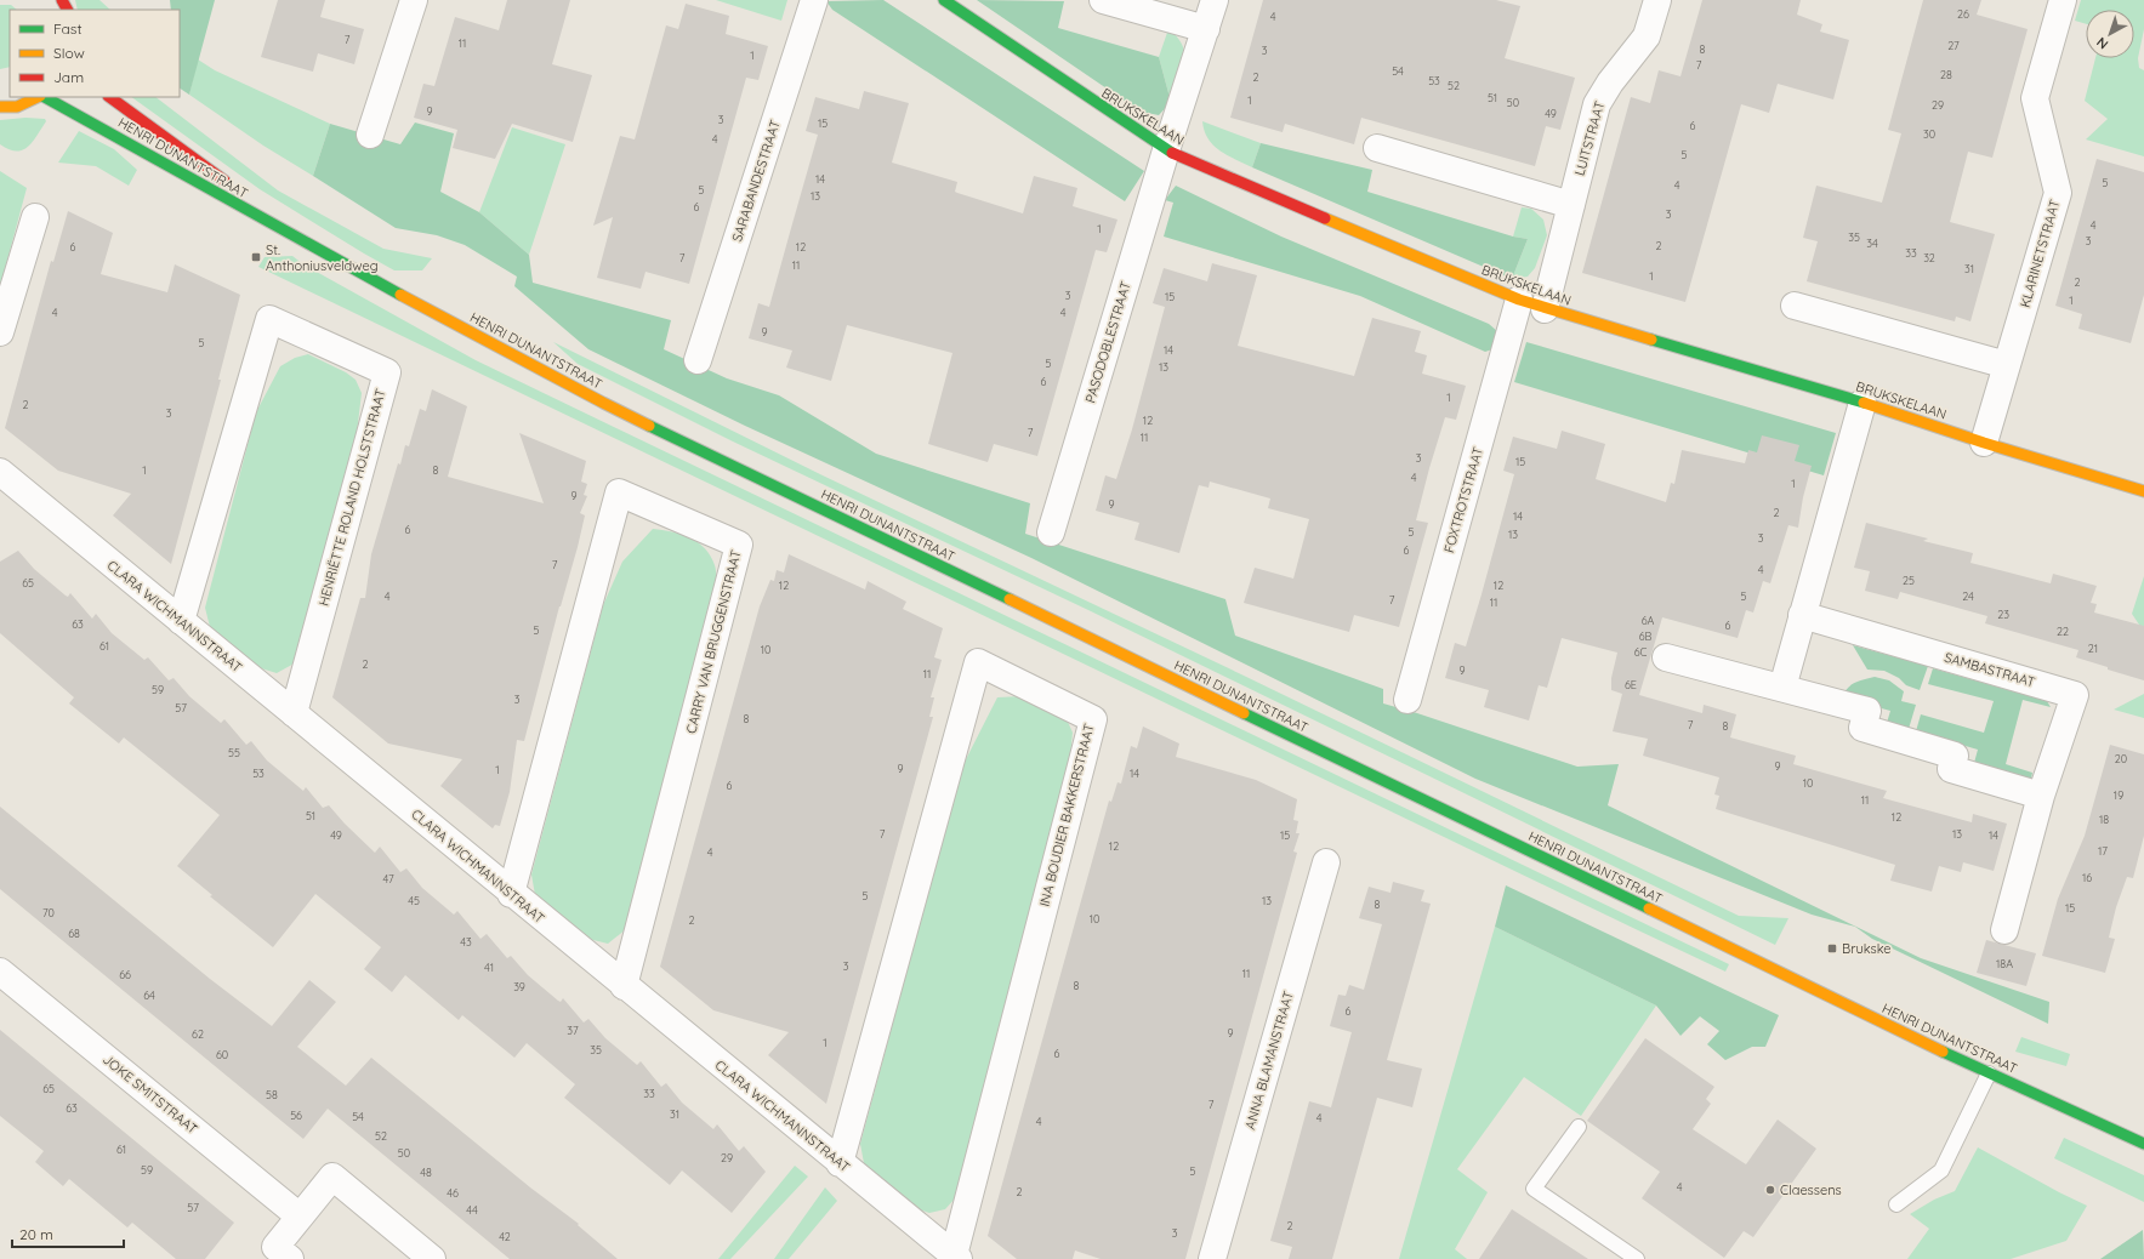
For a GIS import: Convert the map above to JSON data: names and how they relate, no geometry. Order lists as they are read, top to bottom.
{
  "streets": {
    "street": [
      "BRUKSKELAAN",
      "LUITSTRAAT",
      "HENRI DUNANTSTRAAT",
      "SARABANDESTRAAT",
      "KLARINETSTRAAT",
      "PASODOBLESTRAAT",
      "HENRIËTTE ROLAND HOLSTSTRAAT",
      "FOXTROTSTRAAT",
      "CLARA WICHMANNSTRAAT",
      "CARRY VAN BRUGGENSTRAAT",
      "SAMBASTRAAT",
      "INA BOUDIER BAKKERSTRAAT",
      "ANNA BLAMANSTRAAT",
      "JOKE SMITSTRAAT"
    ]
  },
  "crossings": [
    ["BRUKSKELAAN", "LUITSTRAAT"],
    ["BRUKSKELAAN", "KLARINETSTRAAT"],
    ["BRUKSKELAAN", "PASODOBLESTRAAT"],
    ["BRUKSKELAAN", "FOXTROTSTRAAT"],
    ["HENRIËTTE ROLAND HOLSTSTRAAT", "CLARA WICHMANNSTRAAT"],
    ["CLARA WICHMANNSTRAAT", "CARRY VAN BRUGGENSTRAAT"],
    ["CLARA WICHMANNSTRAAT", "INA BOUDIER BAKKERSTRAAT"]
  ],
  "places": {
    "transit": ["St. Anthoniusveldweg", "Brukske"],
    "other": ["Claessens"]
  },
  "house_numbers": [
    "26",
    "4",
    "7",
    "11",
    "27",
    "8",
    "3",
    "1",
    "7",
    "54",
    "28",
    "2",
    "53",
    "52",
    "51",
    "1",
    "50",
    "29",
    "9",
    "49",
    "3",
    "15",
    "6",
    "30",
    "4",
    "5",
    "14",
    "5",
    "4",
    "5",
    "13",
    "6",
    "3",
    "4",
    "1",
    "35",
    "3",
    "34",
    "2",
    "6",
    "12",
    "33",
    "7",
    "32",
    "11",
    "31",
    "1",
    "2",
    "3",
    "15",
    "1",
    "4",
    "4",
    "9",
    "5",
    "14",
    "5",
    "13",
    "6",
    "1",
    "2",
    "3",
    "12",
    "7",
    "11",
    "3",
    "15",
    "1",
    "8",
    "4",
    "1",
    "9",
    "9",
    "2",
    "14",
    "6",
    "5",
    "13",
    "3",
    "6",
    "7",
    "4",
    "25",
    "65",
    "12",
    "12",
    "4",
    "5",
    "24",
    "7",
    "11",
    "23",
    "6A",
    "63",
    "6",
    "5",
    "22",
    "6B",
    "61",
    "21",
    "10",
    "6C",
    "2",
    "9",
    "11",
    "6E",
    "59",
    "3",
    "57",
    "8",
    "7",
    "8",
    "55",
    "20",
    "9",
    "9",
    "1",
    "53",
    "14",
    "10",
    "6",
    "19",
    "11",
    "51",
    "12",
    "18",
    "7",
    "13",
    "49",
    "15",
    "14",
    "12",
    "17",
    "4",
    "16",
    "47",
    "5",
    "45",
    "13",
    "8",
    "15",
    "70",
    "10",
    "2",
    "68",
    "43",
    "18A",
    "3",
    "41",
    "11",
    "66",
    "8",
    "39",
    "64",
    "6",
    "37",
    "9",
    "62",
    "1",
    "35",
    "6",
    "60",
    "65",
    "33",
    "58",
    "7",
    "63",
    "31",
    "56",
    "54",
    "4",
    "4",
    "52",
    "61",
    "50",
    "29",
    "59",
    "5",
    "48",
    "4",
    "2",
    "46",
    "57",
    "44",
    "2",
    "3",
    "42"
  ],
  "legend": ["Fast", "Slow", "Jam"],
  "scale_bar": "20 m",
  "north": "bottom left"
}
